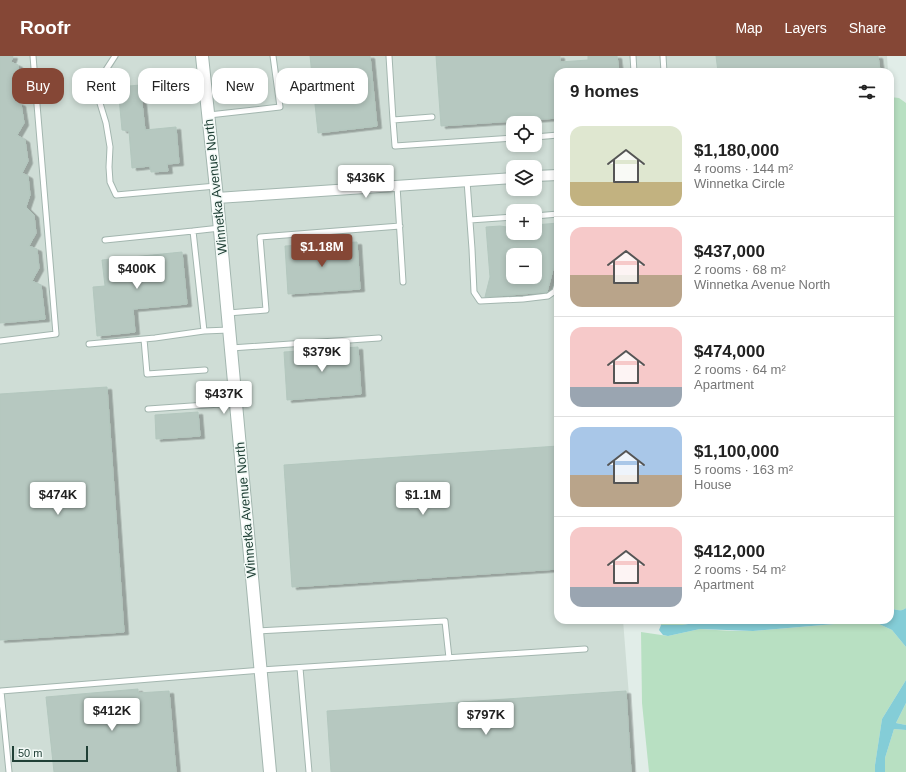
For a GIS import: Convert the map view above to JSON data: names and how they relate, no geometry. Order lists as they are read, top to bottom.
{
  "streets": {
    "street": ["Winnetka Avenue North"]
  },
  "scale_bar": "50 m",
  "page": {
    "header": "Roofr",
    "nav": ["Map", "Layers", "Share"],
    "chip": [
      "Buy",
      "Rent",
      "Filters",
      "New",
      "Apartment"
    ],
    "heading": "9 homes",
    "map_buttons": ["+", "−"],
    "list": [
      {
        "name": "$1,180,000",
        "note": "4 rooms · 144 m² · Winnetka Circle"
      },
      {
        "name": "$437,000",
        "note": "2 rooms · 68 m² · Winnetka Avenue North"
      },
      {
        "name": "$474,000",
        "note": "2 rooms · 64 m² · Apartment"
      },
      {
        "name": "$1,100,000",
        "note": "5 rooms · 163 m² · House"
      },
      {
        "name": "$412,000",
        "note": "2 rooms · 54 m² · Apartment"
      }
    ],
    "price": [
      "$436K",
      "$1.18M",
      "$400K",
      "$379K",
      "$437K",
      "$474K",
      "$1.1M",
      "$412K",
      "$797K"
    ],
    "scale": "50 m"
  }
}
